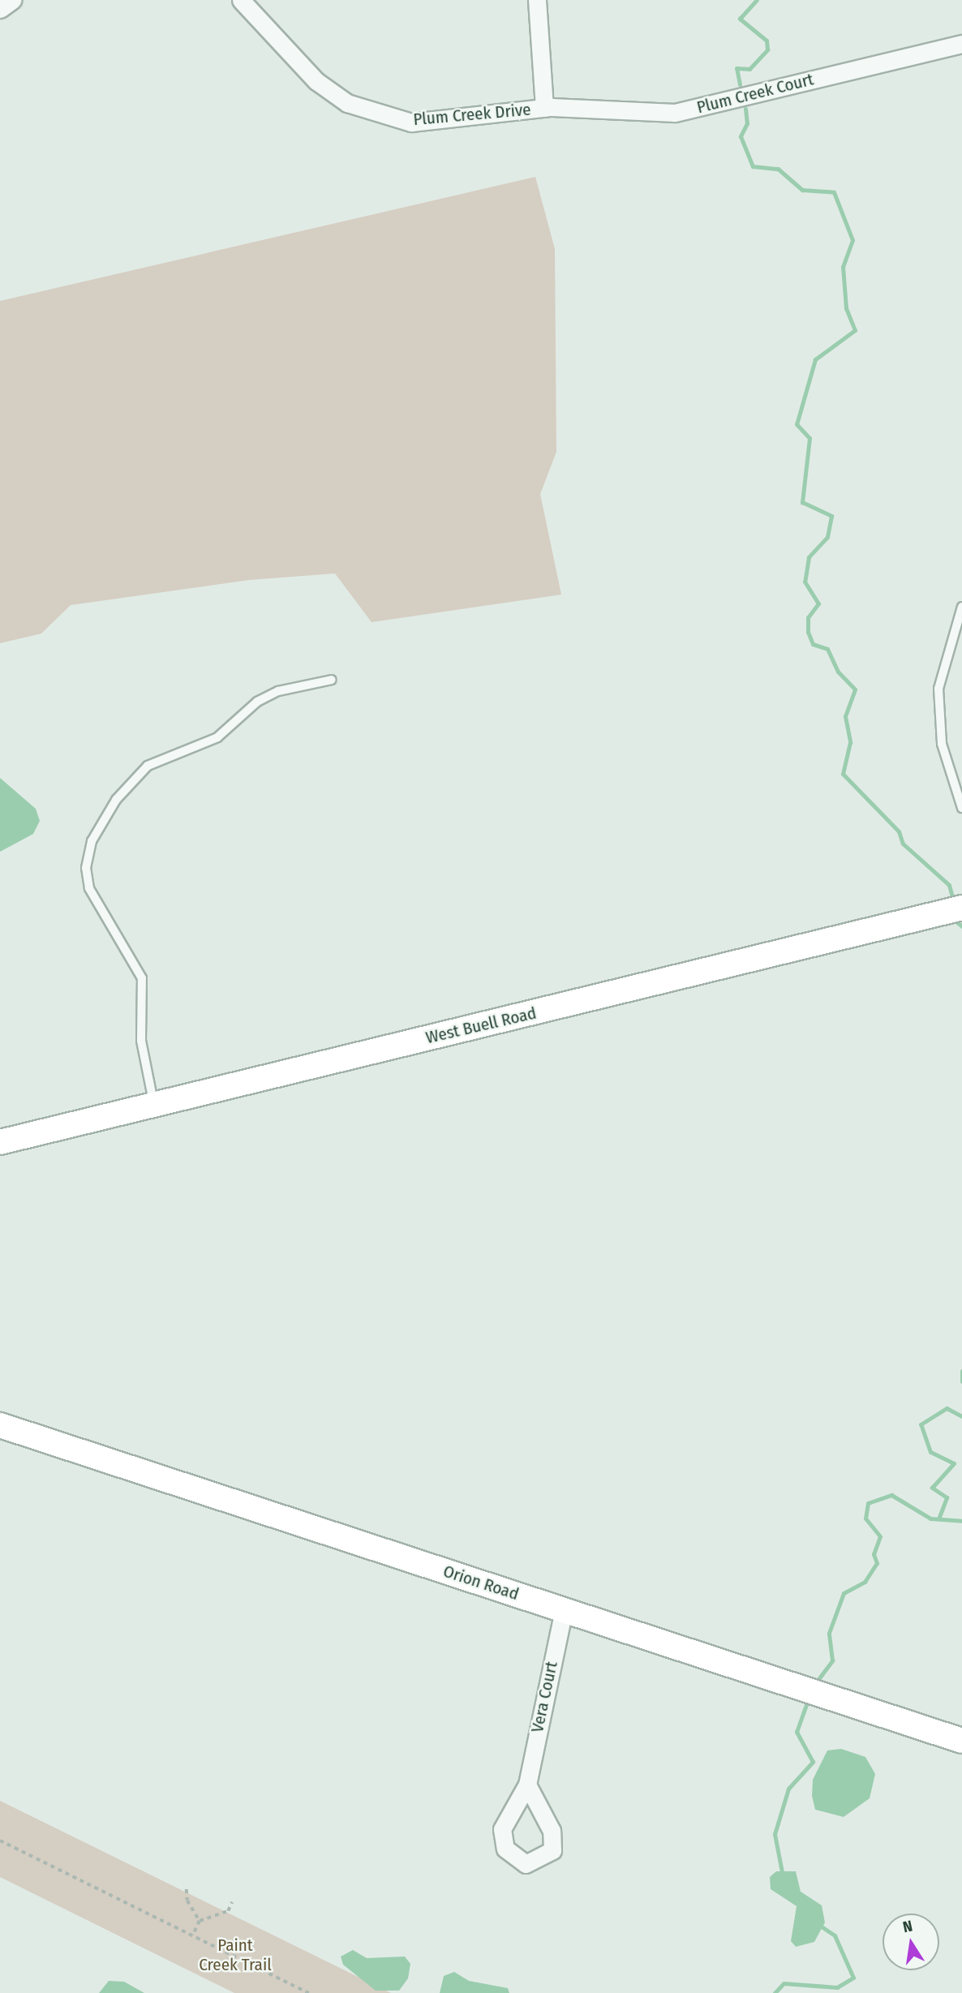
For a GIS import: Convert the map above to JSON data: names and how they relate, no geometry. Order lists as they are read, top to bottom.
{
  "streets": {
    "main road": ["West Buell Road", "Orion Road"],
    "street": ["Plum Creek Court", "Plum Creek Drive", "Vera Court"]
  },
  "crossings": [
    ["Plum Creek Court", "Plum Creek Drive"],
    ["Orion Road", "Vera Court"]
  ],
  "parks": ["Paint Creek Trail"],
  "north": "top"
}
